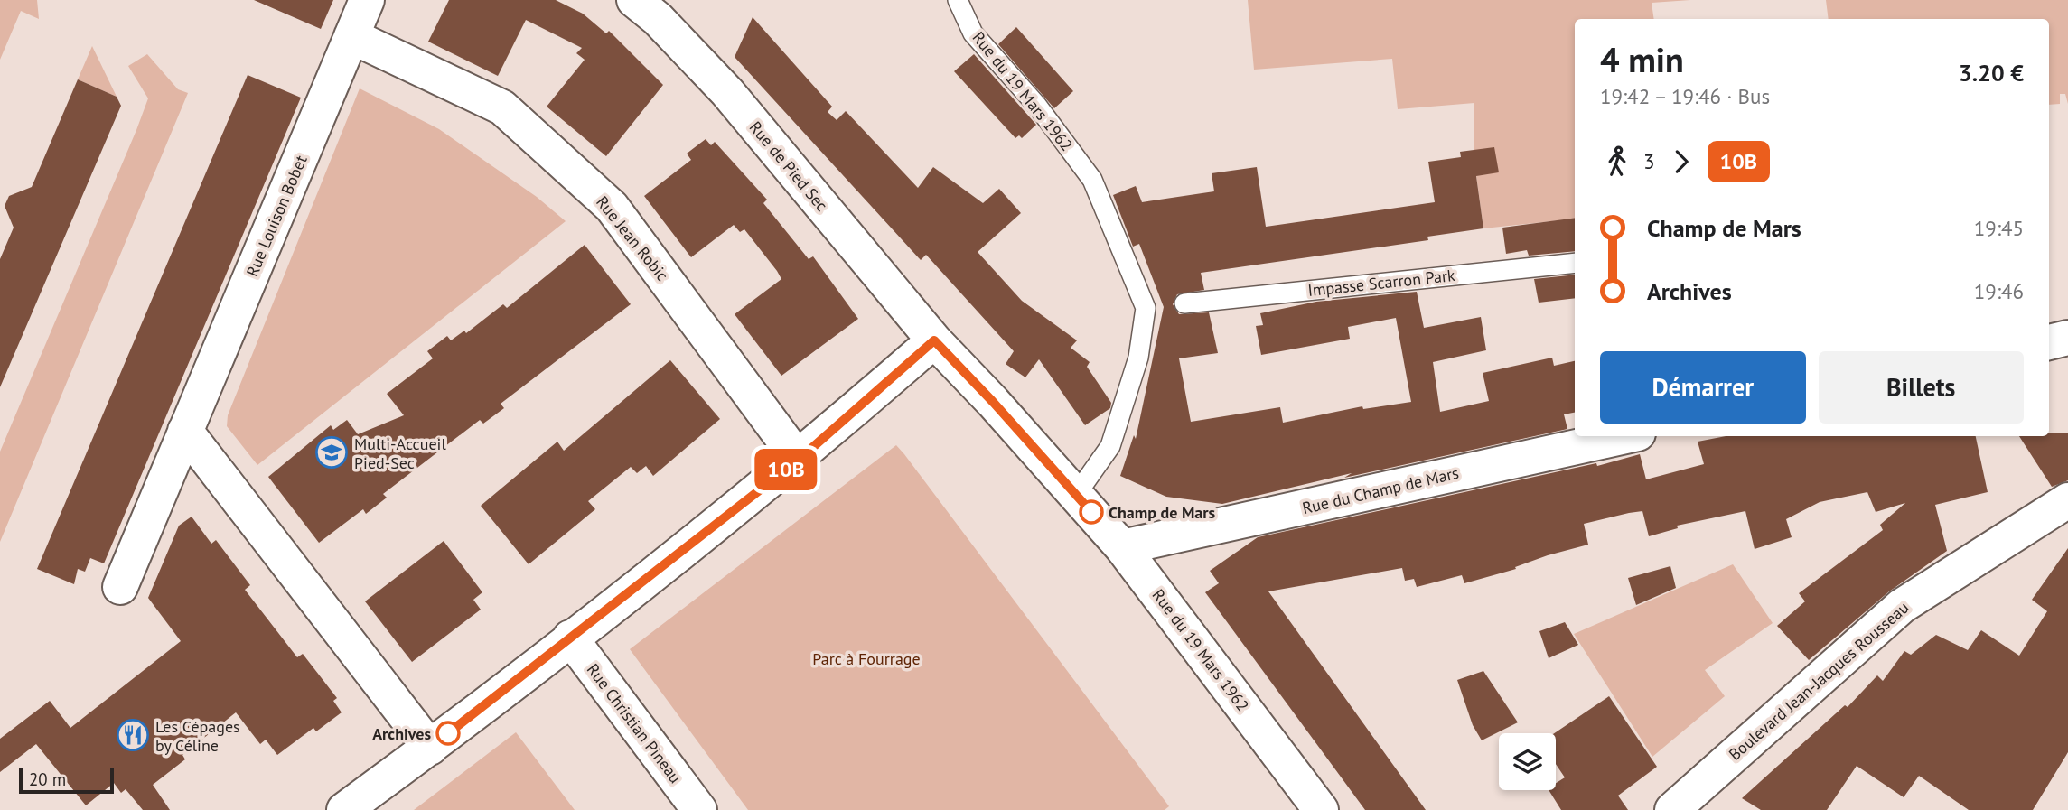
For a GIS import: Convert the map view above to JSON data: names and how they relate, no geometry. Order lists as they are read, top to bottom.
{
  "streets": {
    "street": [
      "Rue du 19 Mars 1962",
      "Rue de Pied Sec",
      "Rue Louison Bobet",
      "Rue Jean Robic",
      "Rue du Champ de Mars",
      "Boulevard Jean-Jacques Rousseau",
      "Rue Christian Pineau"
    ],
    "lane": ["Impasse Scarron Park"]
  },
  "crossings": [
    ["Rue du 19 Mars 1962", "Rue de Pied Sec"],
    ["Rue du 19 Mars 1962", "Rue du Champ de Mars"],
    ["Rue Louison Bobet", "Rue Jean Robic"]
  ],
  "parks": ["Parc à Fourrage"],
  "places": {
    "school or university": ["Multi-Accueil Pied-Sec"],
    "other": ["Champ de Mars", "Archives"],
    "restaurant": ["Les Cépages by Céline"]
  },
  "lines": ["bus line 10B"],
  "scale_bar": "20 m",
  "page": {
    "on_map": "10B",
    "heading": ["4 min", "19:42 – 19:46 · Bus", "3.20 €"],
    "legs": ["3", "10B"],
    "list": [
      {
        "name": "Champ de Mars",
        "value": "19:45"
      },
      {
        "name": "Archives",
        "value": "19:46"
      }
    ],
    "buttons": ["Démarrer", "Billets"],
    "scale": "20 m"
  }
}
